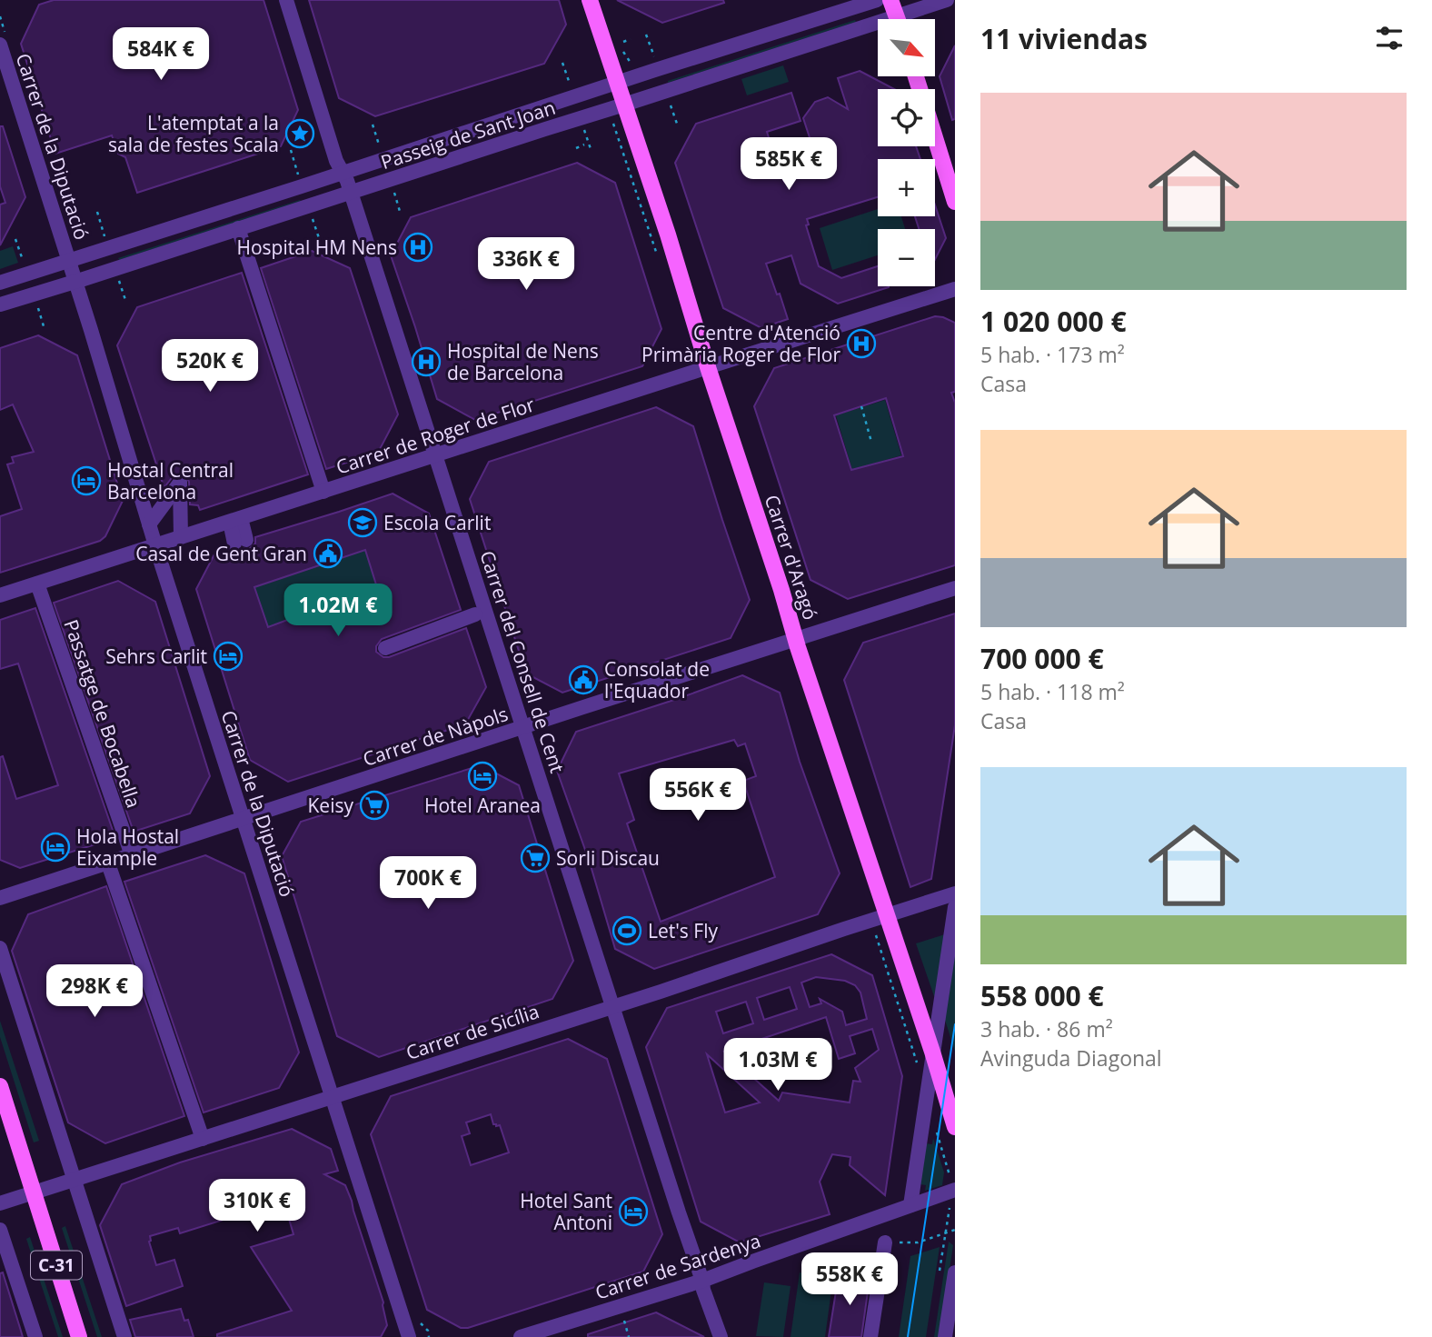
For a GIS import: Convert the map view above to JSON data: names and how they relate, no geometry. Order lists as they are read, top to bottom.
{
  "streets": {
    "main road": ["Carrer d'Aragó", "C-31"],
    "street": [
      "Passeig de Sant Joan",
      "Carrer de la Diputació",
      "Carrer de Roger de Flor",
      "Carrer del Consell de Cent",
      "Passatge de Bocabella",
      "Carrer de Nàpols",
      "Carrer de Sicília",
      "Carrer de Sardenya"
    ]
  },
  "crossings": [
    ["Passeig de Sant Joan", "Carrer de la Diputació"],
    ["Passeig de Sant Joan", "Carrer d'Aragó"],
    ["Passeig de Sant Joan", "Carrer del Consell de Cent"],
    ["Carrer de la Diputació", "Carrer de Roger de Flor"],
    ["Carrer de la Diputació", "Carrer de Nàpols"],
    ["Carrer de la Diputació", "Carrer de Sicília"],
    ["Carrer de Roger de Flor", "Carrer d'Aragó"],
    ["Carrer de Roger de Flor", "Carrer del Consell de Cent"],
    ["Carrer de Roger de Flor", "Passatge de Bocabella"],
    ["Carrer d'Aragó", "Carrer de Nàpols"],
    ["Carrer d'Aragó", "Carrer de Sicília"],
    ["Carrer del Consell de Cent", "Carrer de Nàpols"],
    ["Carrer del Consell de Cent", "Carrer de Sicília"],
    ["Carrer del Consell de Cent", "Carrer de Sardenya"],
    ["Passatge de Bocabella", "Carrer de Nàpols"],
    ["Carrer de Sicília", "C-31"]
  ],
  "places": {
    "place": ["L'atemptat a la sala de festes Scala"],
    "hospital": ["Hospital HM Nens", "Centre d'Atenció Primària Roger de Flor", "Hospital de Nens de Barcelona"],
    "hotel": [
      "Hostal Central Barcelona",
      "Sehrs Carlit",
      "Hotel Aranea",
      "Hola Hostal Eixample",
      "Hotel Sant Antoni"
    ],
    "school or university": ["Escola Carlit"],
    "public building": ["Casal de Gent Gran", "Consolat de l'Equador"],
    "supermarket": ["Keisy", "Sorli Discau"],
    "sports": ["Let's Fly"]
  },
  "north": "bottom right",
  "page": {
    "heading": "11 viviendas",
    "map_buttons": ["+", "−"],
    "price": [
      "584K €",
      "585K €",
      "336K €",
      "520K €",
      "1.02M €",
      "556K €",
      "700K €",
      "298K €",
      "1.03M €",
      "310K €",
      "558K €"
    ],
    "list": [
      {
        "name": "1 020 000 €",
        "note": "5 hab. · 173 m² · Casa"
      },
      {
        "name": "700 000 €",
        "note": "5 hab. · 118 m² · Casa"
      },
      {
        "name": "558 000 €",
        "note": "3 hab. · 86 m² · Avinguda Diagonal"
      }
    ]
  }
}
